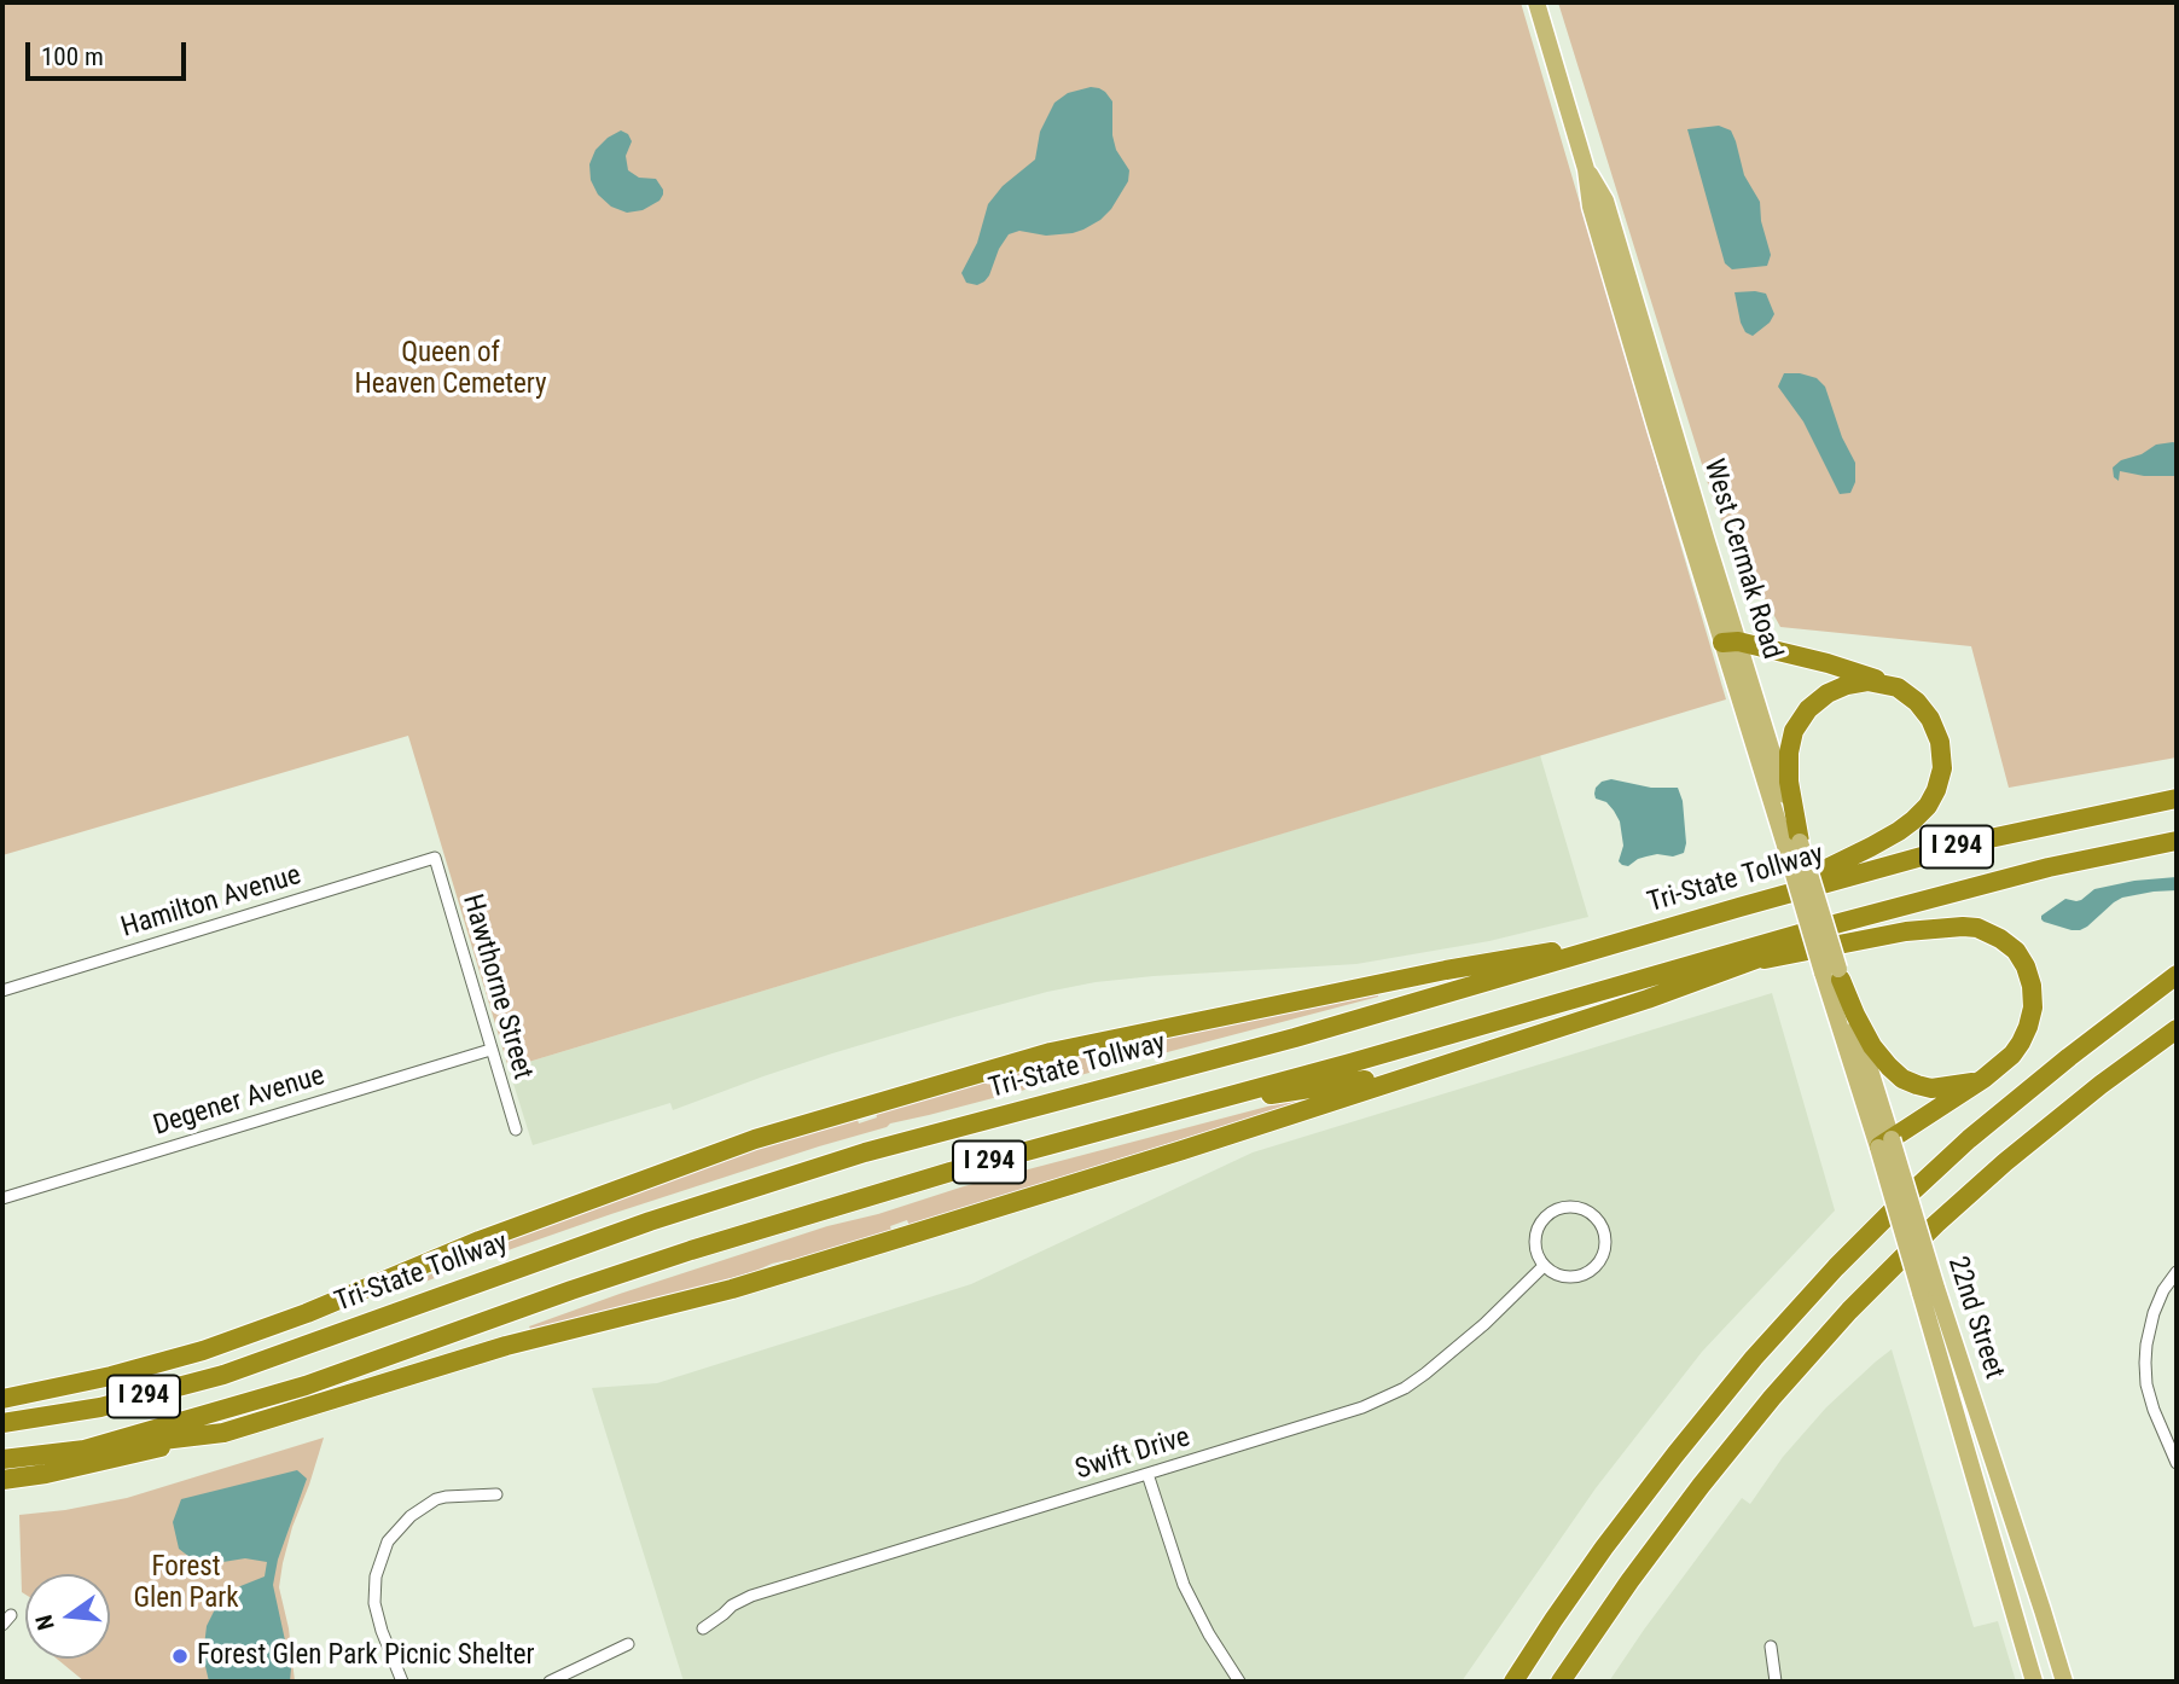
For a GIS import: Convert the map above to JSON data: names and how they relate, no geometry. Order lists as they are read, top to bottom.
{
  "streets": {
    "highway": ["I 294", "Tri-State Tollway"],
    "main road": ["West Cermak Road", "22nd Street"],
    "street": [
      "Hamilton Avenue",
      "Hawthorne Street",
      "Degener Avenue",
      "Swift Drive"
    ]
  },
  "crossings": [
    ["West Cermak Road", "22nd Street"],
    ["Hamilton Avenue", "Hawthorne Street"],
    ["Hawthorne Street", "Degener Avenue"]
  ],
  "parks": ["Queen of Heaven Cemetery", "Forest Glen Park"],
  "places": ["Forest Glen Park Picnic Shelter"],
  "scale_bar": "100 m",
  "north": "left"
}
